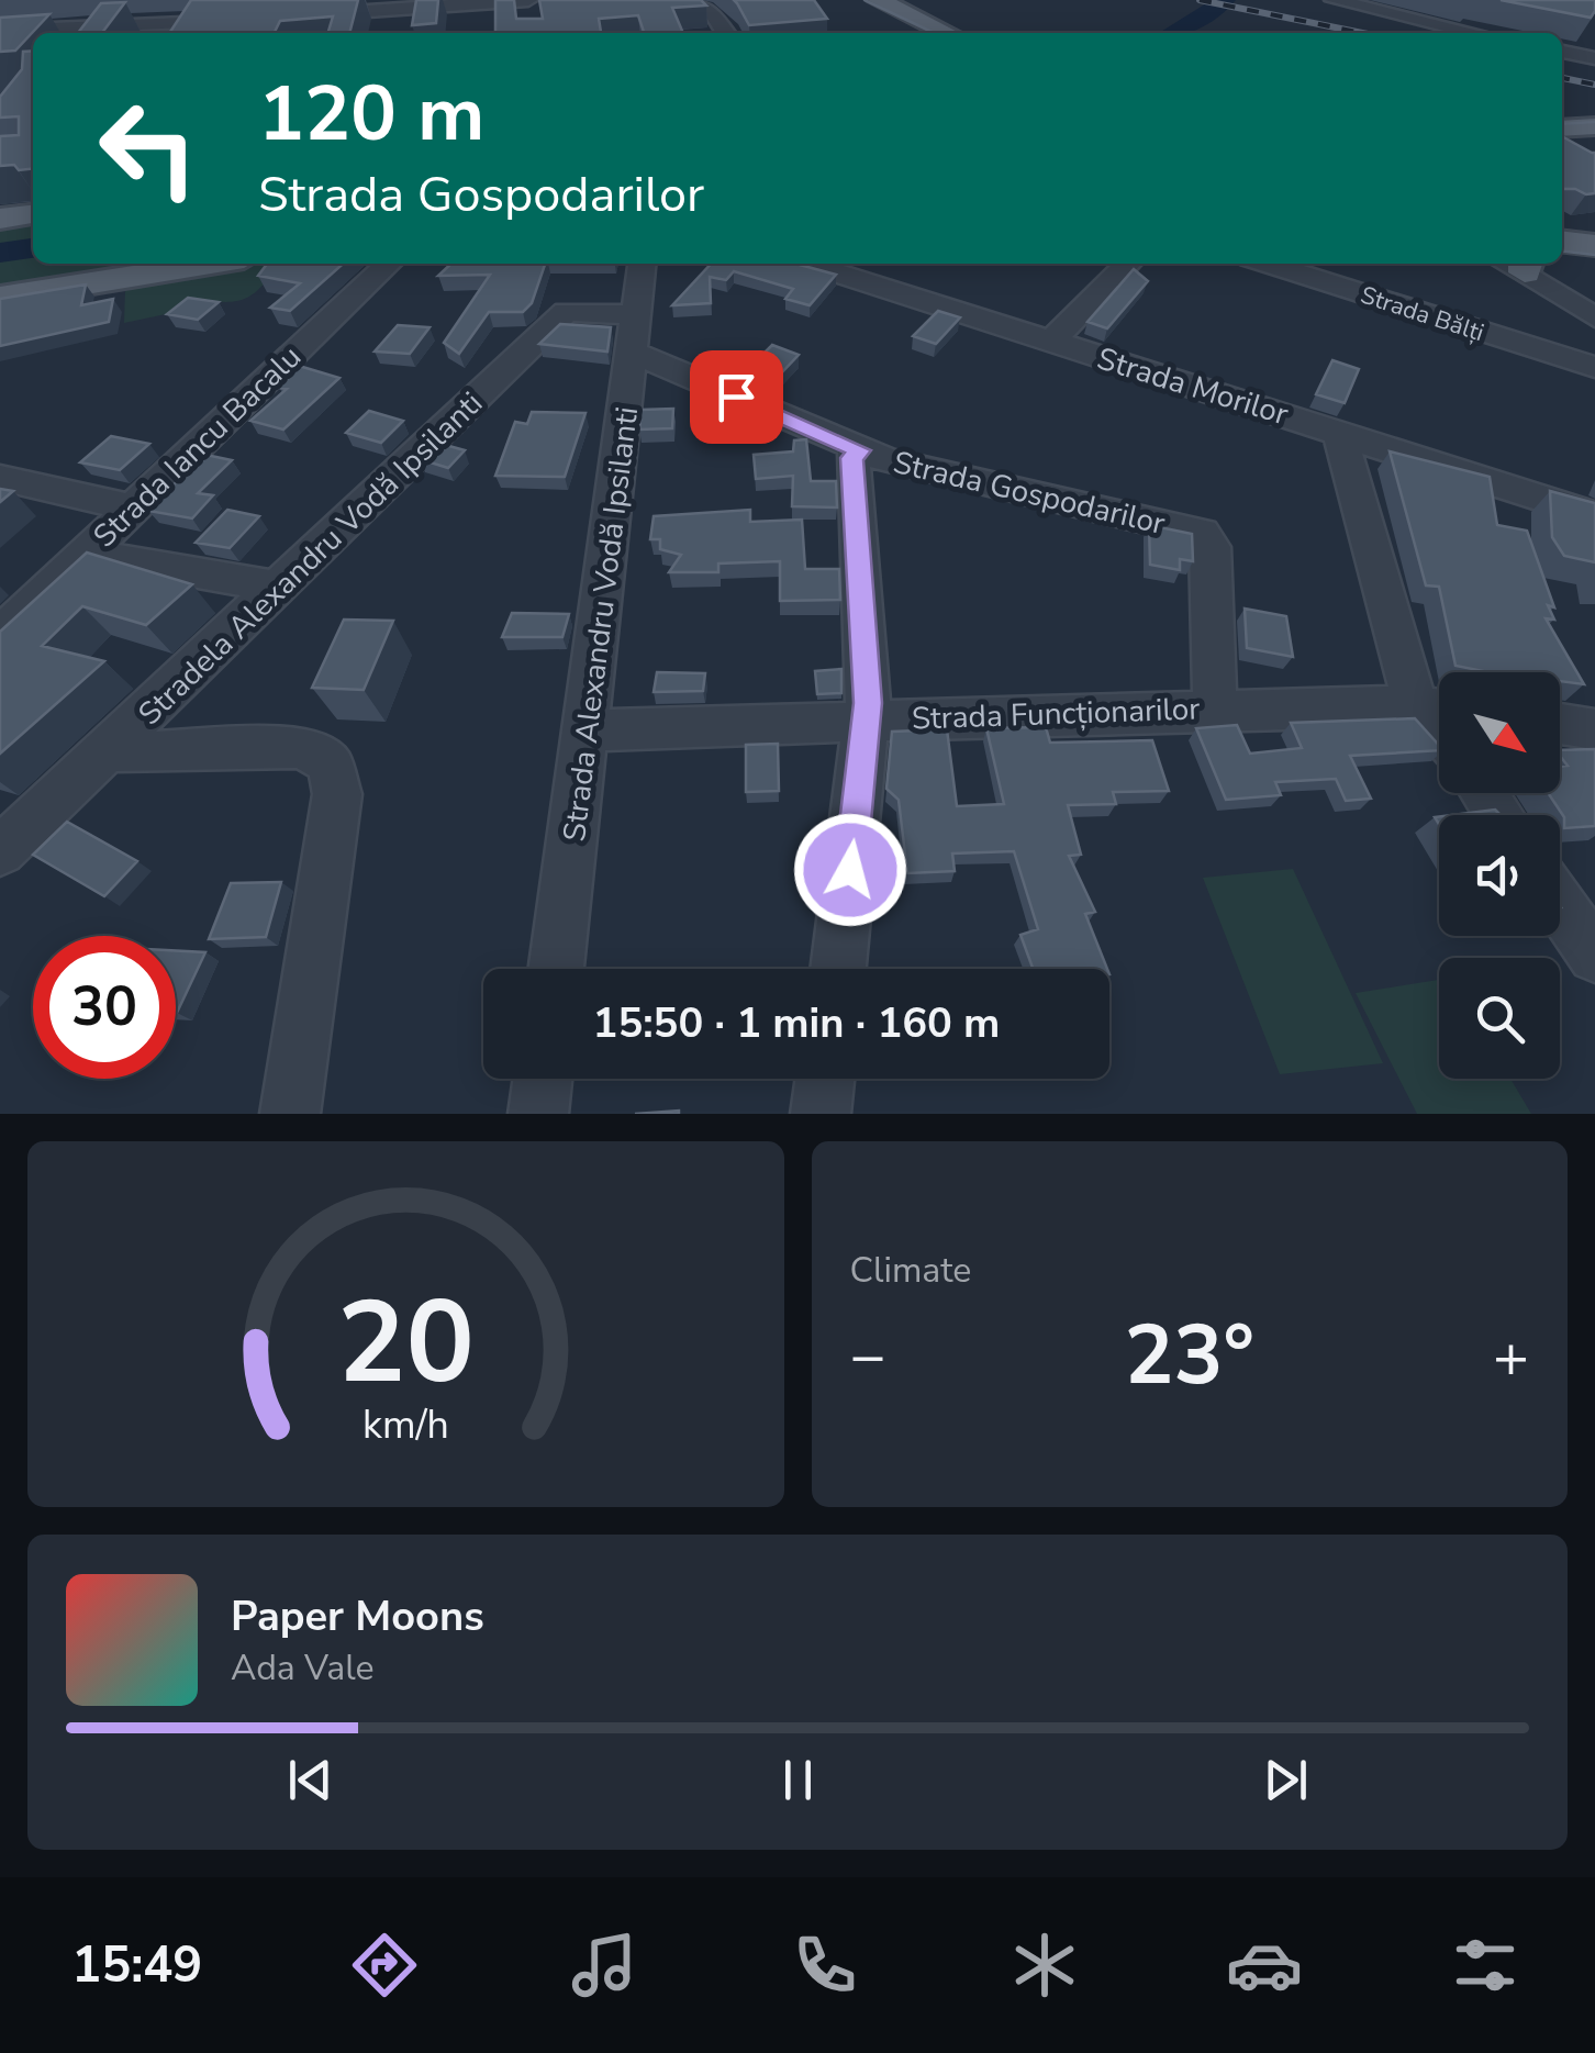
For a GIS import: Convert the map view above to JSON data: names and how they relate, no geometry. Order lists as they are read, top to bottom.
{
  "streets": {
    "street": [
      "Strada Bălți",
      "Strada Morilor",
      "Strada Iancu Bacalu",
      "Strada Gospodarilor",
      "Stradela Alexandru Vodă Ipsilanti",
      "Strada Alexandru Vodă Ipsilanti",
      "Strada Funcționarilor"
    ]
  },
  "crossings": [
    ["Strada Gospodarilor", "Stradela Alexandru Vodă Ipsilanti"],
    ["Strada Gospodarilor", "Strada Alexandru Vodă Ipsilanti"],
    ["Strada Gospodarilor", "Strada Funcționarilor"],
    ["Stradela Alexandru Vodă Ipsilanti", "Strada Alexandru Vodă Ipsilanti"],
    ["Strada Alexandru Vodă Ipsilanti", "Strada Funcționarilor"]
  ],
  "north": "bottom right",
  "page": {
    "turn": ["120 m", "Strada Gospodarilor"],
    "limit": "30",
    "trip": "15:50 · 1 min · 160 m",
    "tile": "Climate",
    "heat": ["−", "23°", "+"],
    "song": ["Paper Moons", "Ada Vale"],
    "tabs": "15:49",
    "gauge": ["20", "km/h"]
  }
}
